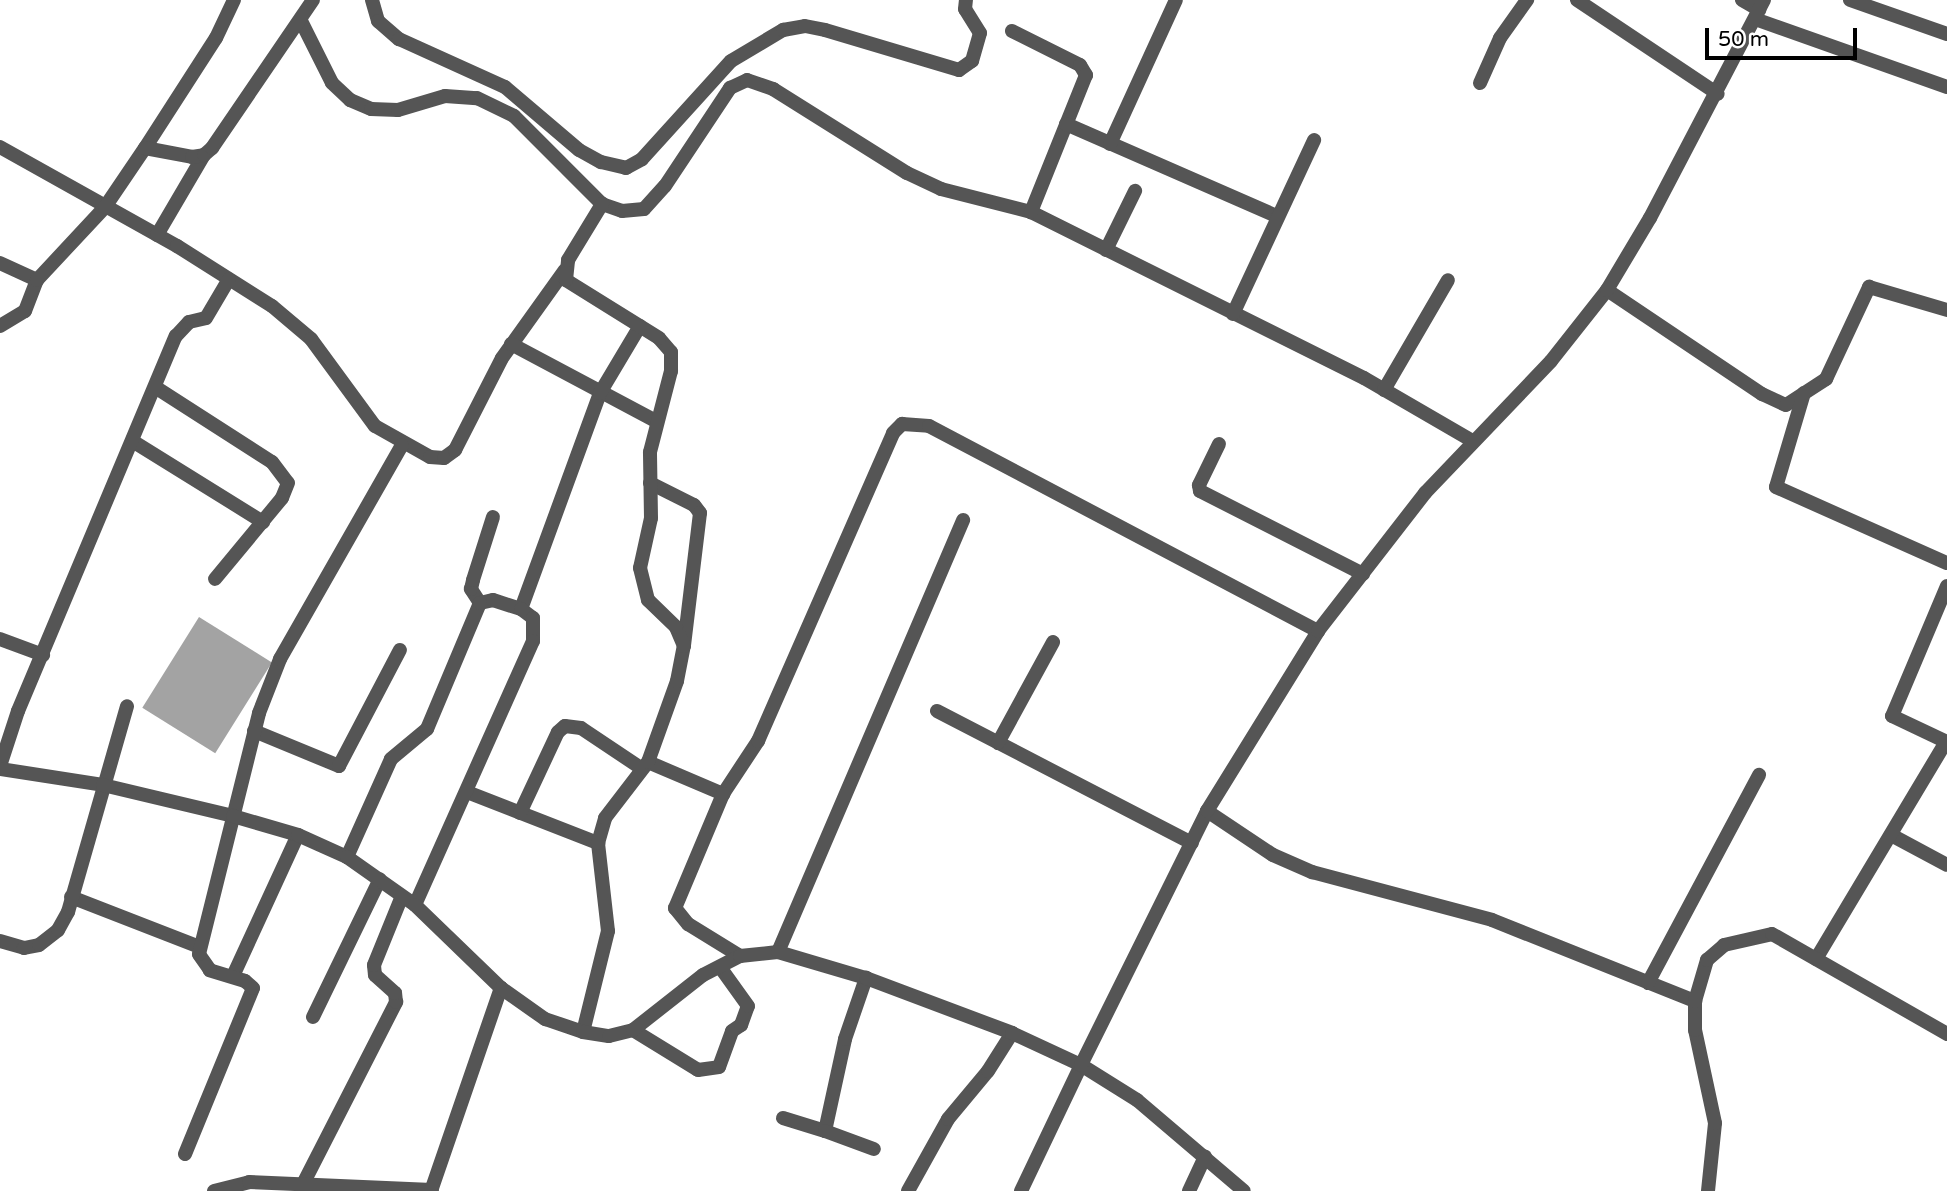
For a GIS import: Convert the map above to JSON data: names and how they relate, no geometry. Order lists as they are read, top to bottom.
{
  "scale_bar": "50 m"
}
